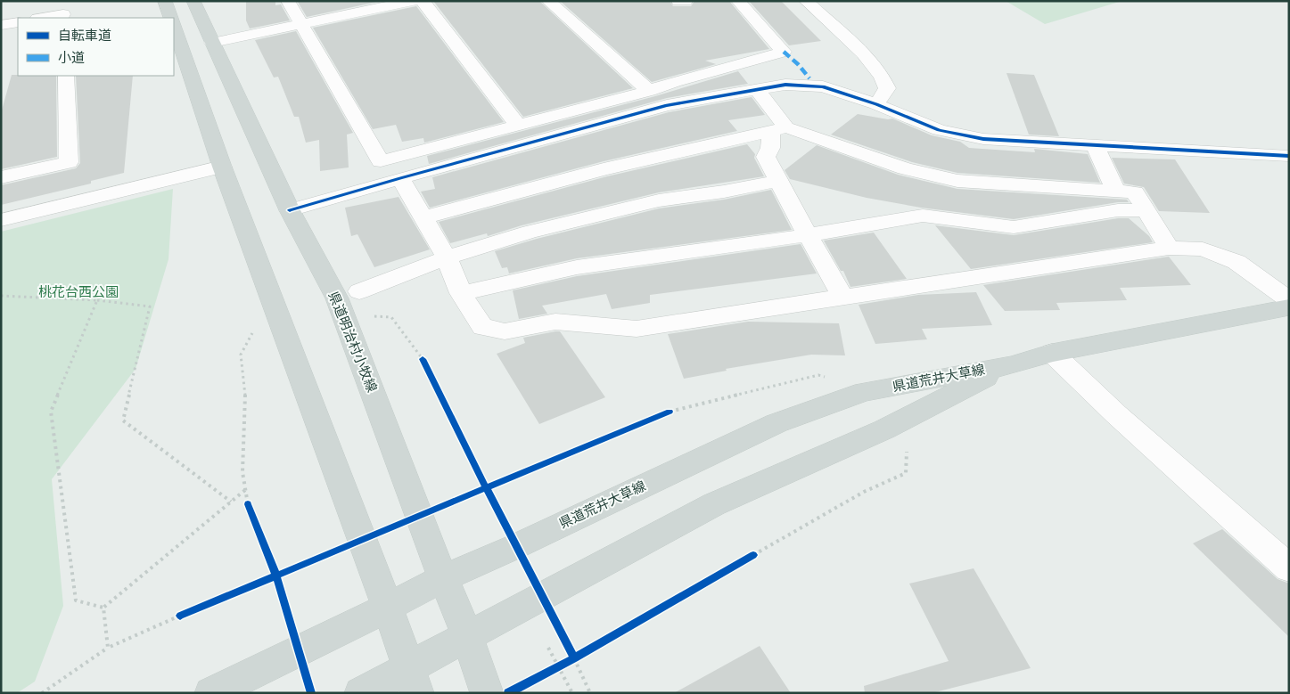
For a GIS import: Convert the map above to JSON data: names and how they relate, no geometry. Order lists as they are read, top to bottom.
{
  "streets": {
    "main road": ["県道明治村小牧線", "県道荒井大草線"]
  },
  "crossings": [
    ["県道明治村小牧線", "県道荒井大草線"]
  ],
  "parks": ["桃花台西公園"],
  "legend": ["自転車道", "小道"]
}
